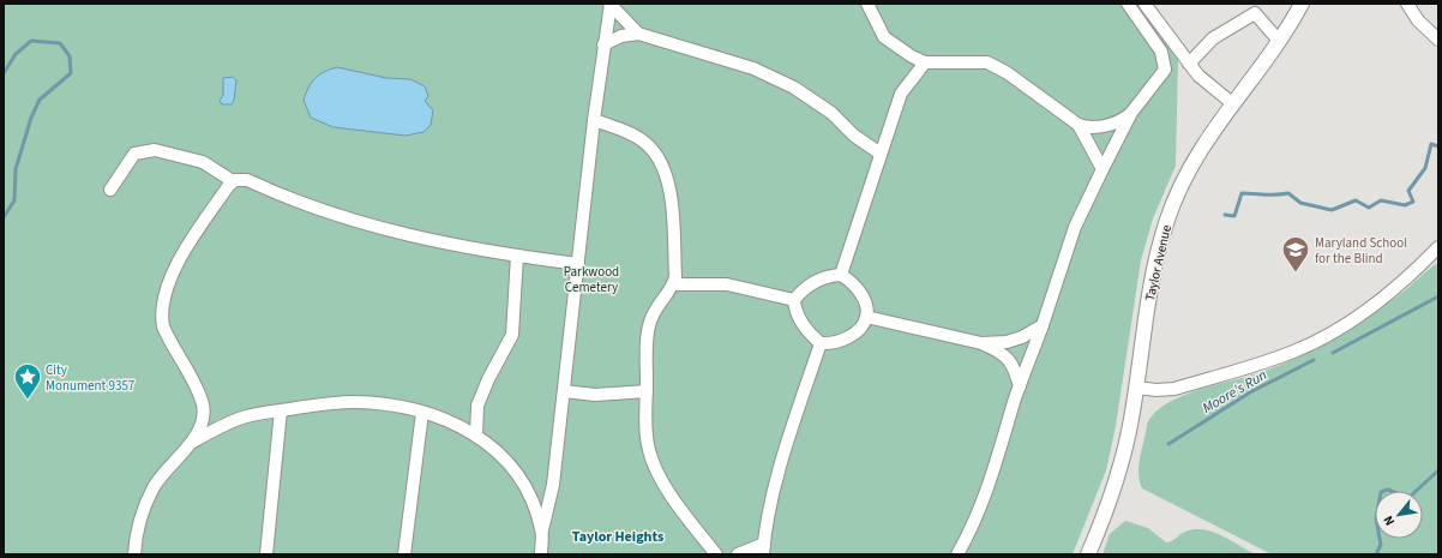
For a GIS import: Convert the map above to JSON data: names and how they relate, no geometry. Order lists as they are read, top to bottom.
{
  "streets": {
    "main road": ["Taylor Avenue"]
  },
  "districts": ["Taylor Heights"],
  "water": ["Moore's Run"],
  "parks": ["Parkwood Cemetery"],
  "places": {
    "school or university": ["Maryland School for the Blind"],
    "place": ["City Monument 9357"]
  },
  "north": "bottom left"
}
